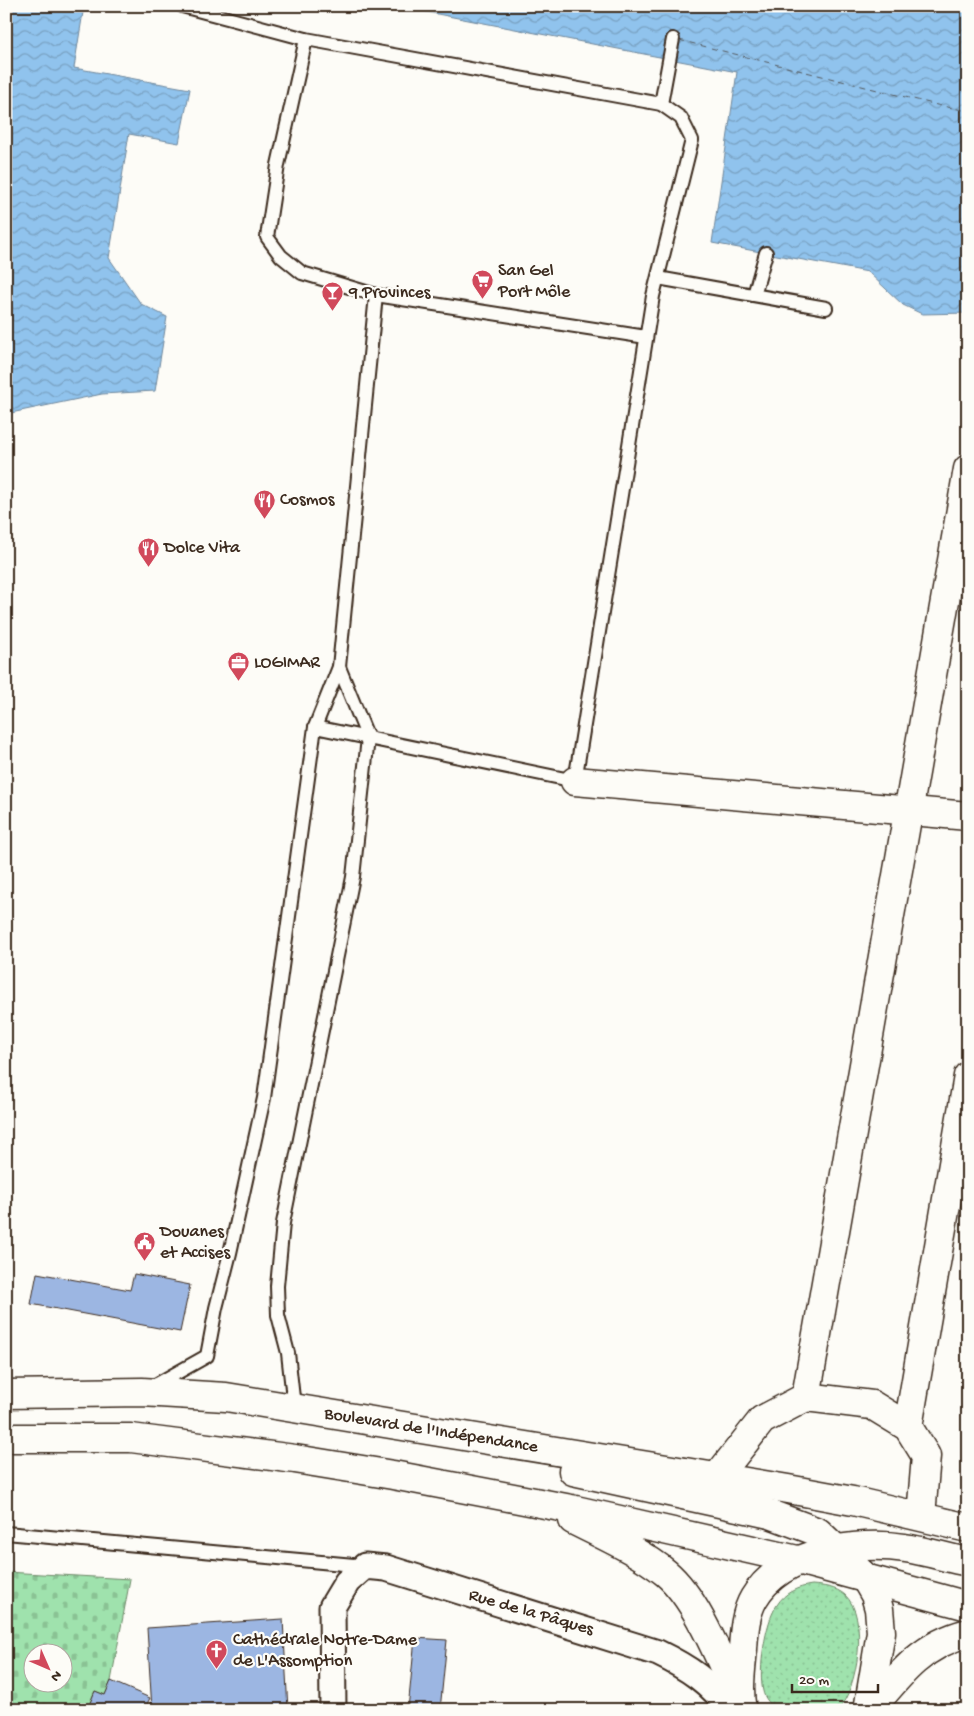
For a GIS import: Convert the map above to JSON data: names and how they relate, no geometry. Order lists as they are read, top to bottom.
{
  "streets": {
    "main road": ["Boulevard de l'Indépendance"],
    "street": ["Rue de la Pâques"]
  },
  "places": {
    "supermarket": ["San Gel Port Môle"],
    "bar": ["9 Provinces"],
    "restaurant": ["Cosmos", "Dolce Vita"],
    "office": ["LOGIMAR"],
    "public building": ["Douanes et Accises"],
    "church": ["Cathédrale Notre-Dame de L'Assomption"]
  },
  "scale_bar": "20 m",
  "north": "bottom right"
}
